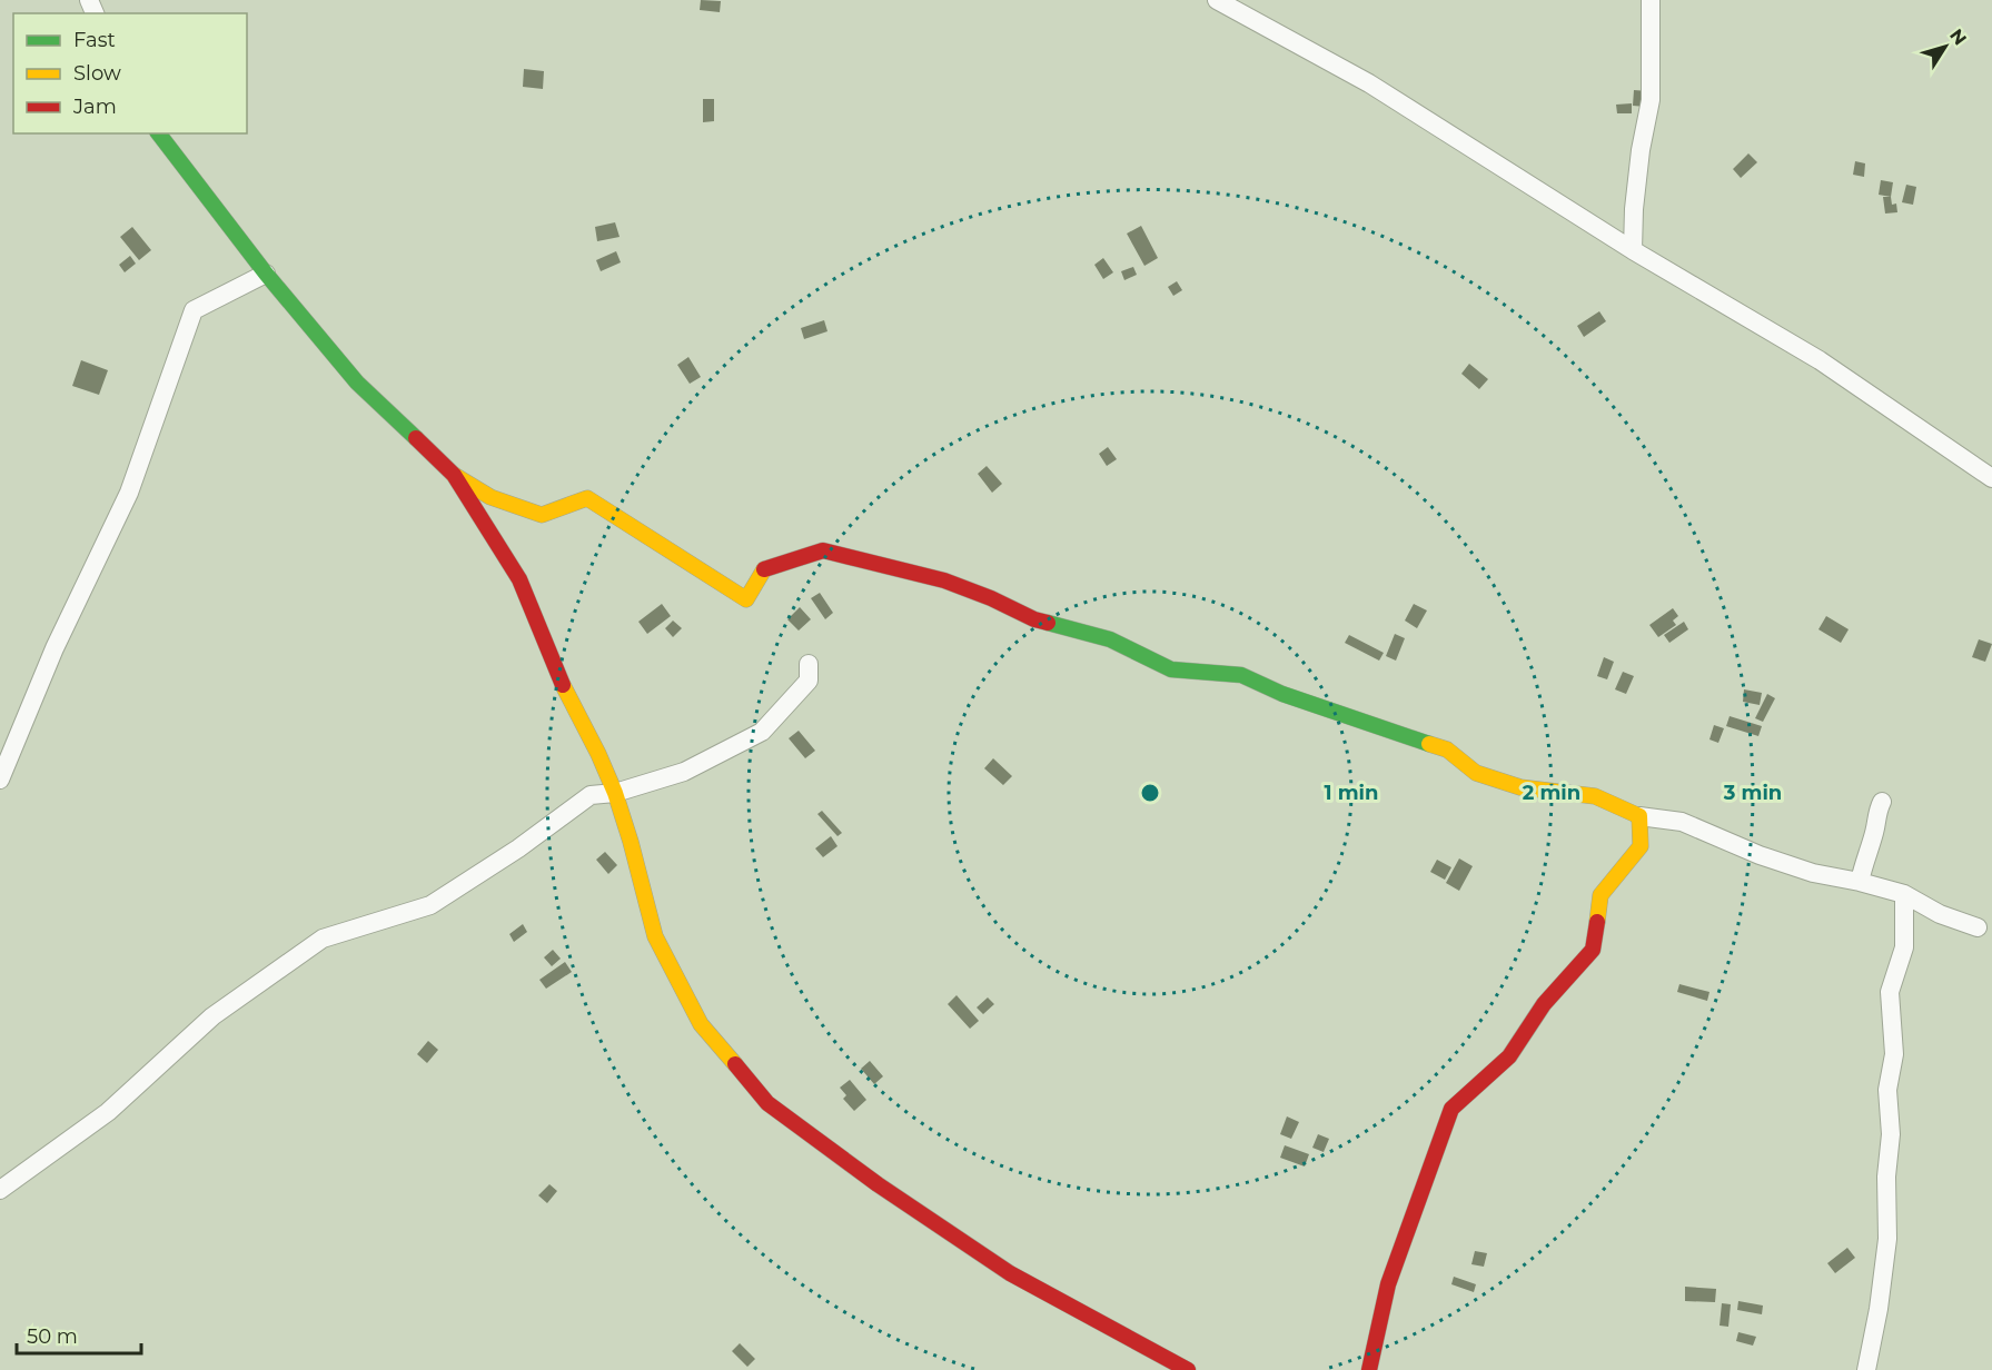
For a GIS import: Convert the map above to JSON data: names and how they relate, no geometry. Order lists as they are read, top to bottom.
{
  "legend": ["Fast", "Slow", "Jam"],
  "scale_bar": "50 m",
  "north": "top right",
  "rings": ["1 min", "2 min", "3 min"]
}
